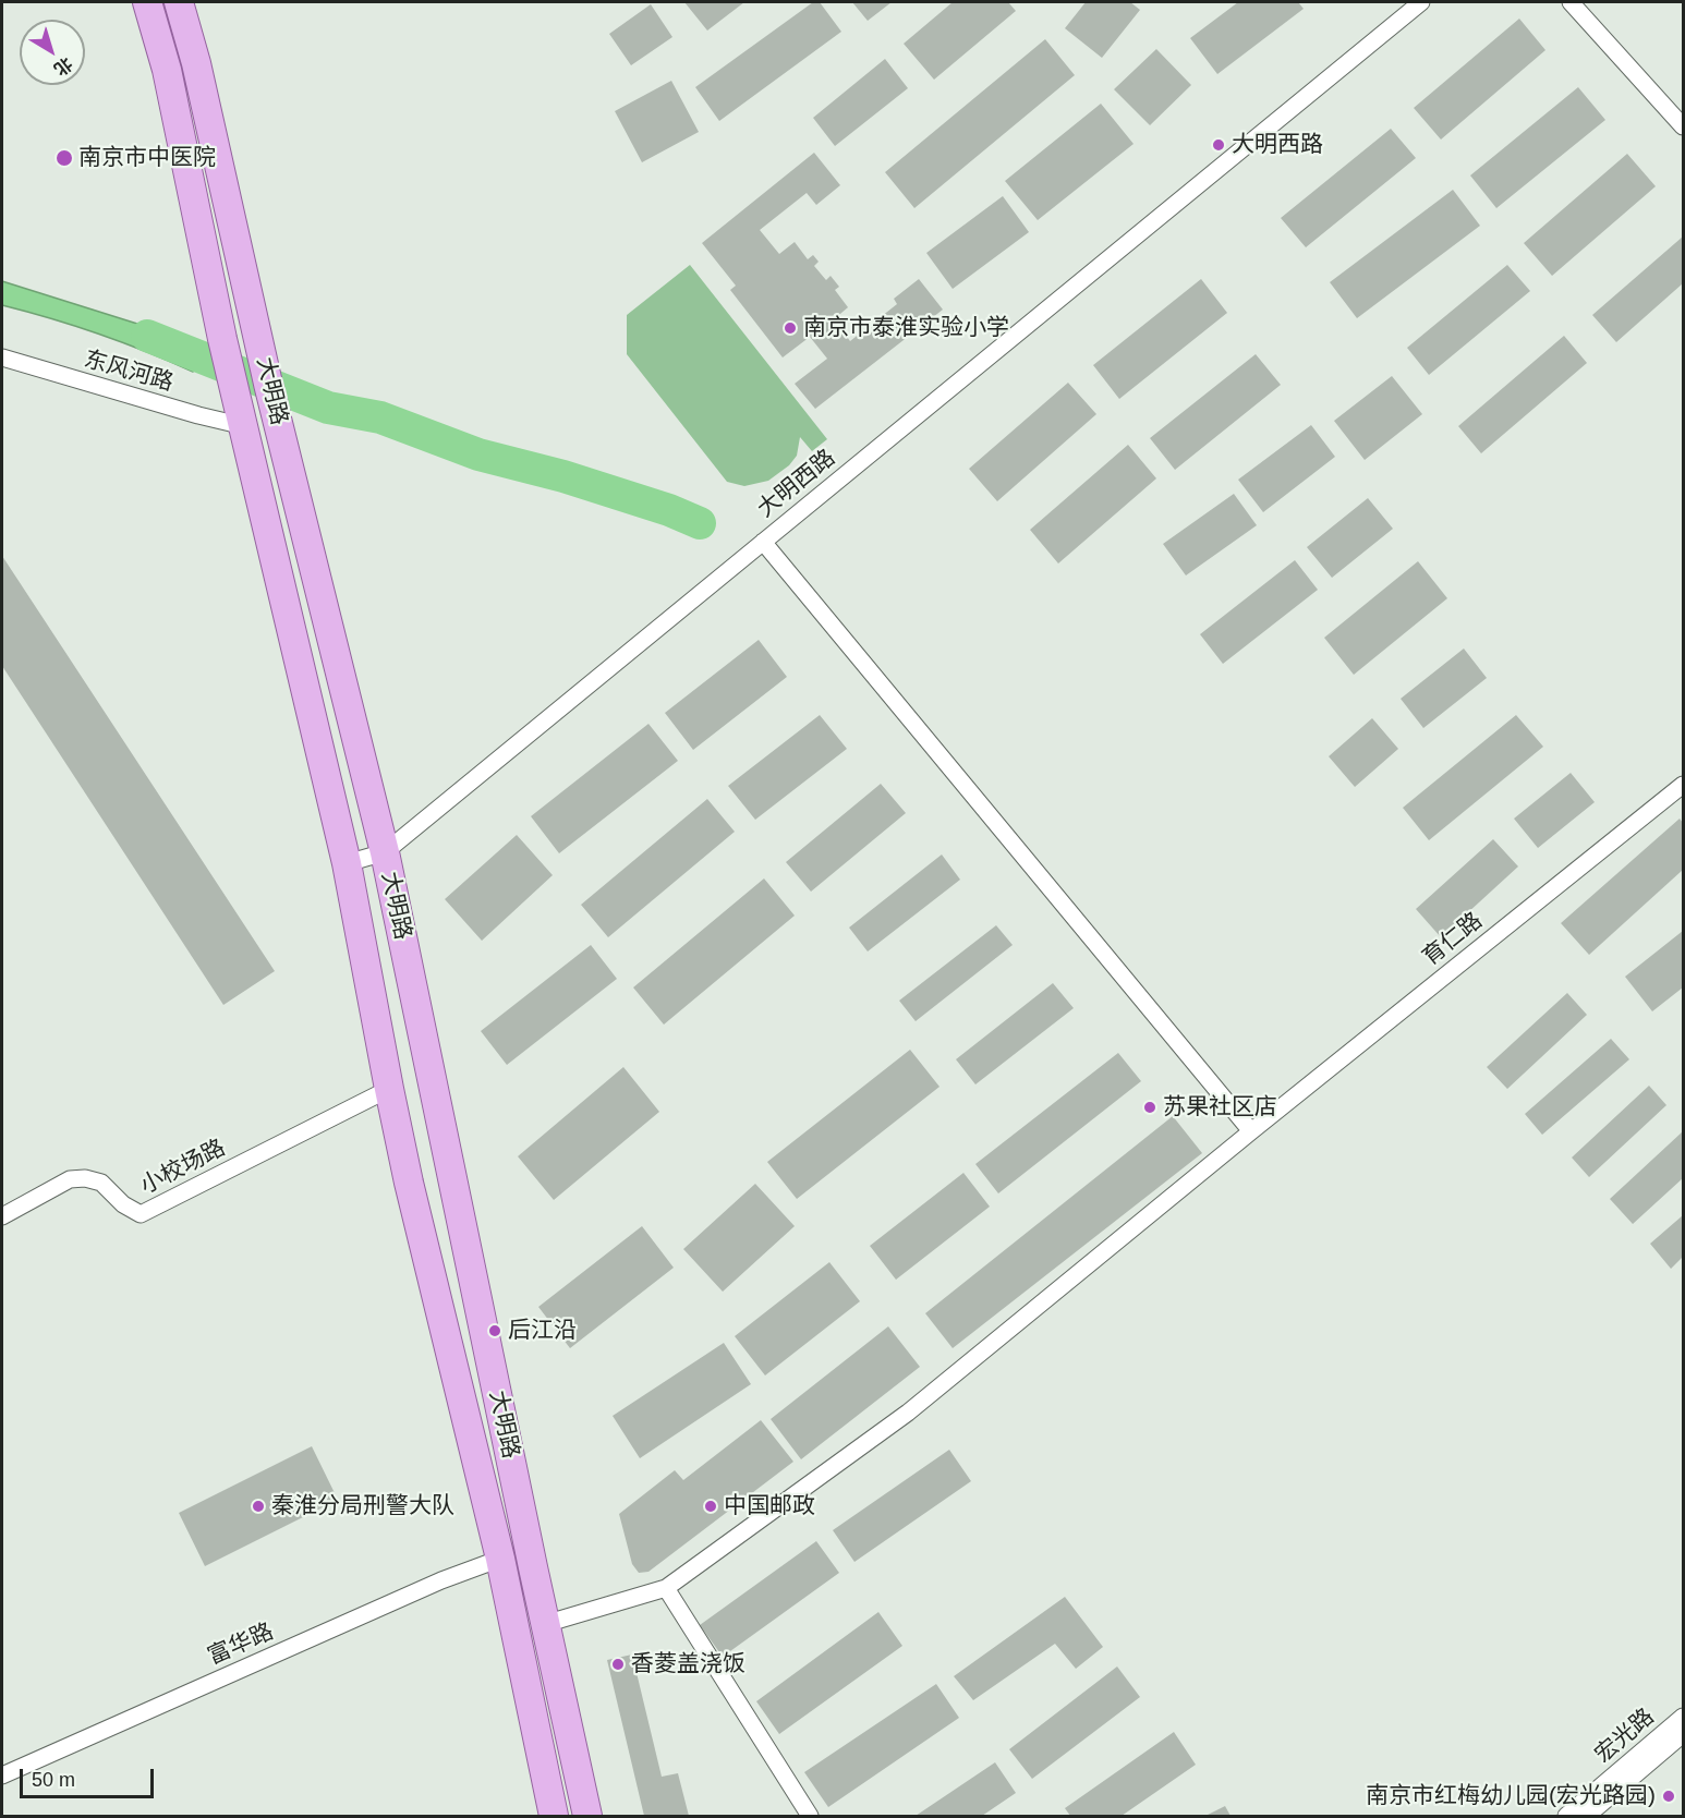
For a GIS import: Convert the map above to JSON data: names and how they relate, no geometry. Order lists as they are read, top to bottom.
{
  "streets": {
    "main road": ["大明路"],
    "street": [
      "东风河路",
      "大明西路",
      "育仁路",
      "小校场路",
      "富华路",
      "宏光路"
    ]
  },
  "crossings": [
    ["东风河路", "大明路"],
    ["大明路", "大明西路"],
    ["大明路", "育仁路"],
    ["大明路", "小校场路"],
    ["大明路", "富华路"]
  ],
  "places": [
    "大明西路",
    "南京市中医院",
    "南京市泰淮实验小学",
    "苏果社区店",
    "后江沿",
    "秦淮分局刑警大队",
    "中国邮政",
    "香菱盖浇饭",
    "南京市红梅幼儿园(宏光路园)"
  ],
  "scale_bar": "50 m",
  "north": "bottom right"
}
